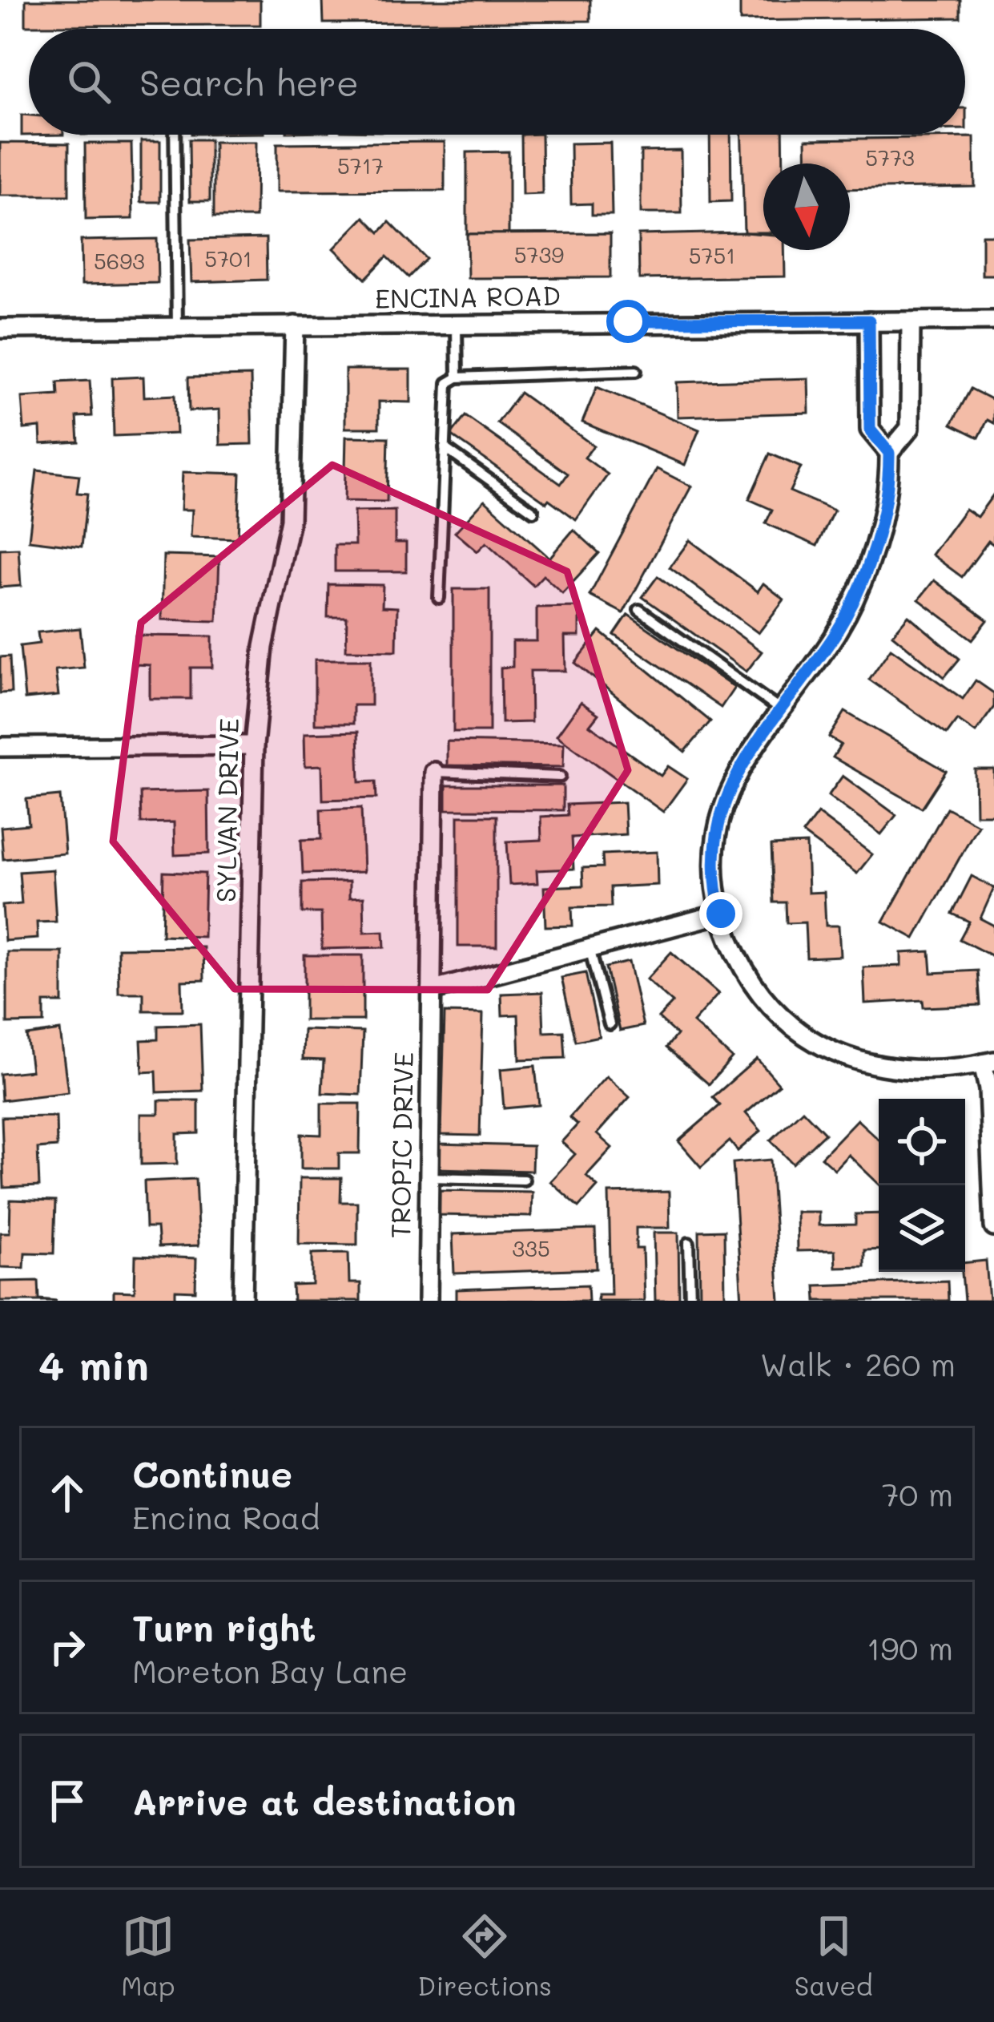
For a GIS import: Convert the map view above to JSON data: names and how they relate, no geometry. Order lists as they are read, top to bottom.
{
  "streets": {
    "street": ["ENCINA ROAD", "SYLVAN DRIVE", "TROPIC DRIVE"]
  },
  "crossings": [
    ["ENCINA ROAD", "SYLVAN DRIVE"]
  ],
  "house_numbers": [
    "5773",
    "5717",
    "5739",
    "5751",
    "5701",
    "5693",
    "335"
  ],
  "north": "bottom",
  "page": {
    "search": "Search here",
    "heading": ["4 min", "Walk · 260 m"],
    "list": [
      ["Continue", "Encina Road", "70 m"],
      ["Turn right", "Moreton Bay Lane", "190 m"],
      "Arrive at destination"
    ],
    "nav": ["Map", "Directions", "Saved"]
  }
}
